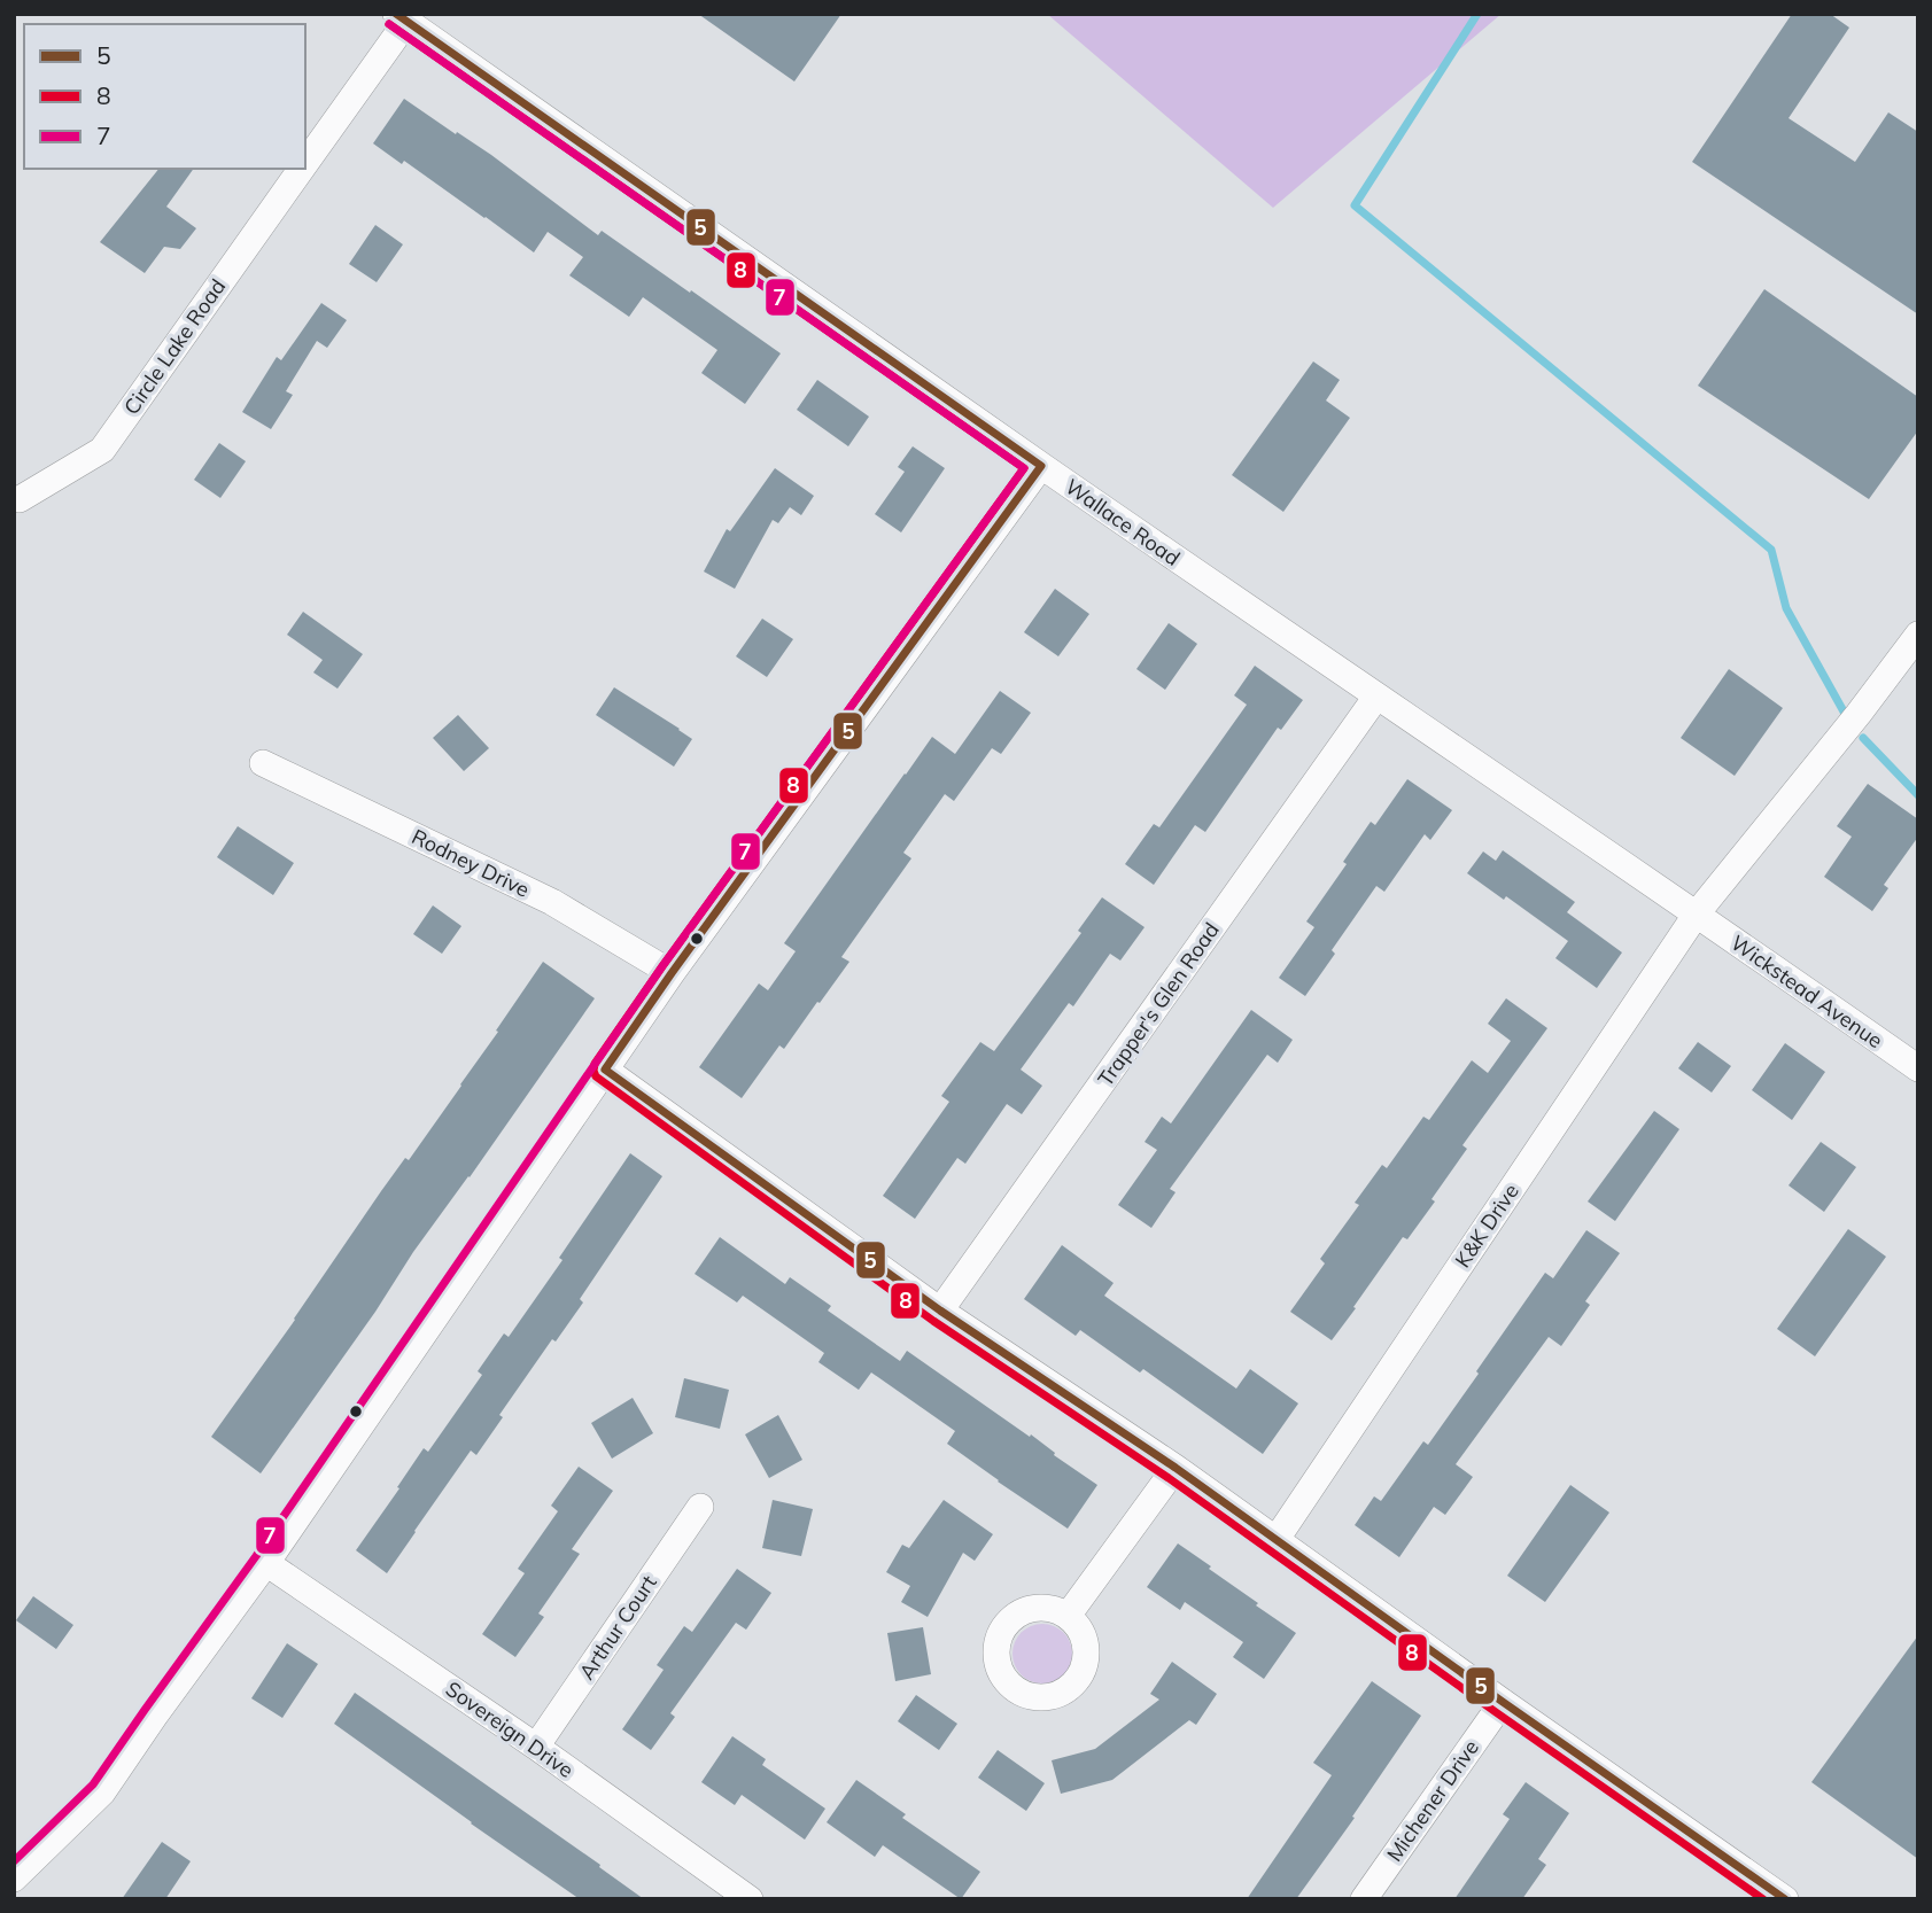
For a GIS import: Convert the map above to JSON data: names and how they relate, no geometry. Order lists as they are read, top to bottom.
{
  "streets": {
    "street": [
      "Circle Lake Road",
      "Wallace Road",
      "Rodney Drive",
      "Wickstead Avenue",
      "Trapper's Glen Road",
      "K&K Drive",
      "Arthur Court",
      "Sovereign Drive",
      "Michener Drive"
    ]
  },
  "crossings": [
    ["Circle Lake Road", "Wallace Road"],
    ["Wallace Road", "Wickstead Avenue"],
    ["Wallace Road", "Trapper's Glen Road"],
    ["Wallace Road", "K&K Drive"],
    ["Wickstead Avenue", "K&K Drive"],
    ["Arthur Court", "Sovereign Drive"]
  ],
  "lines": ["transit line 5", "transit line 8", "transit line 7"],
  "legend": ["5", "8", "7"]
}
